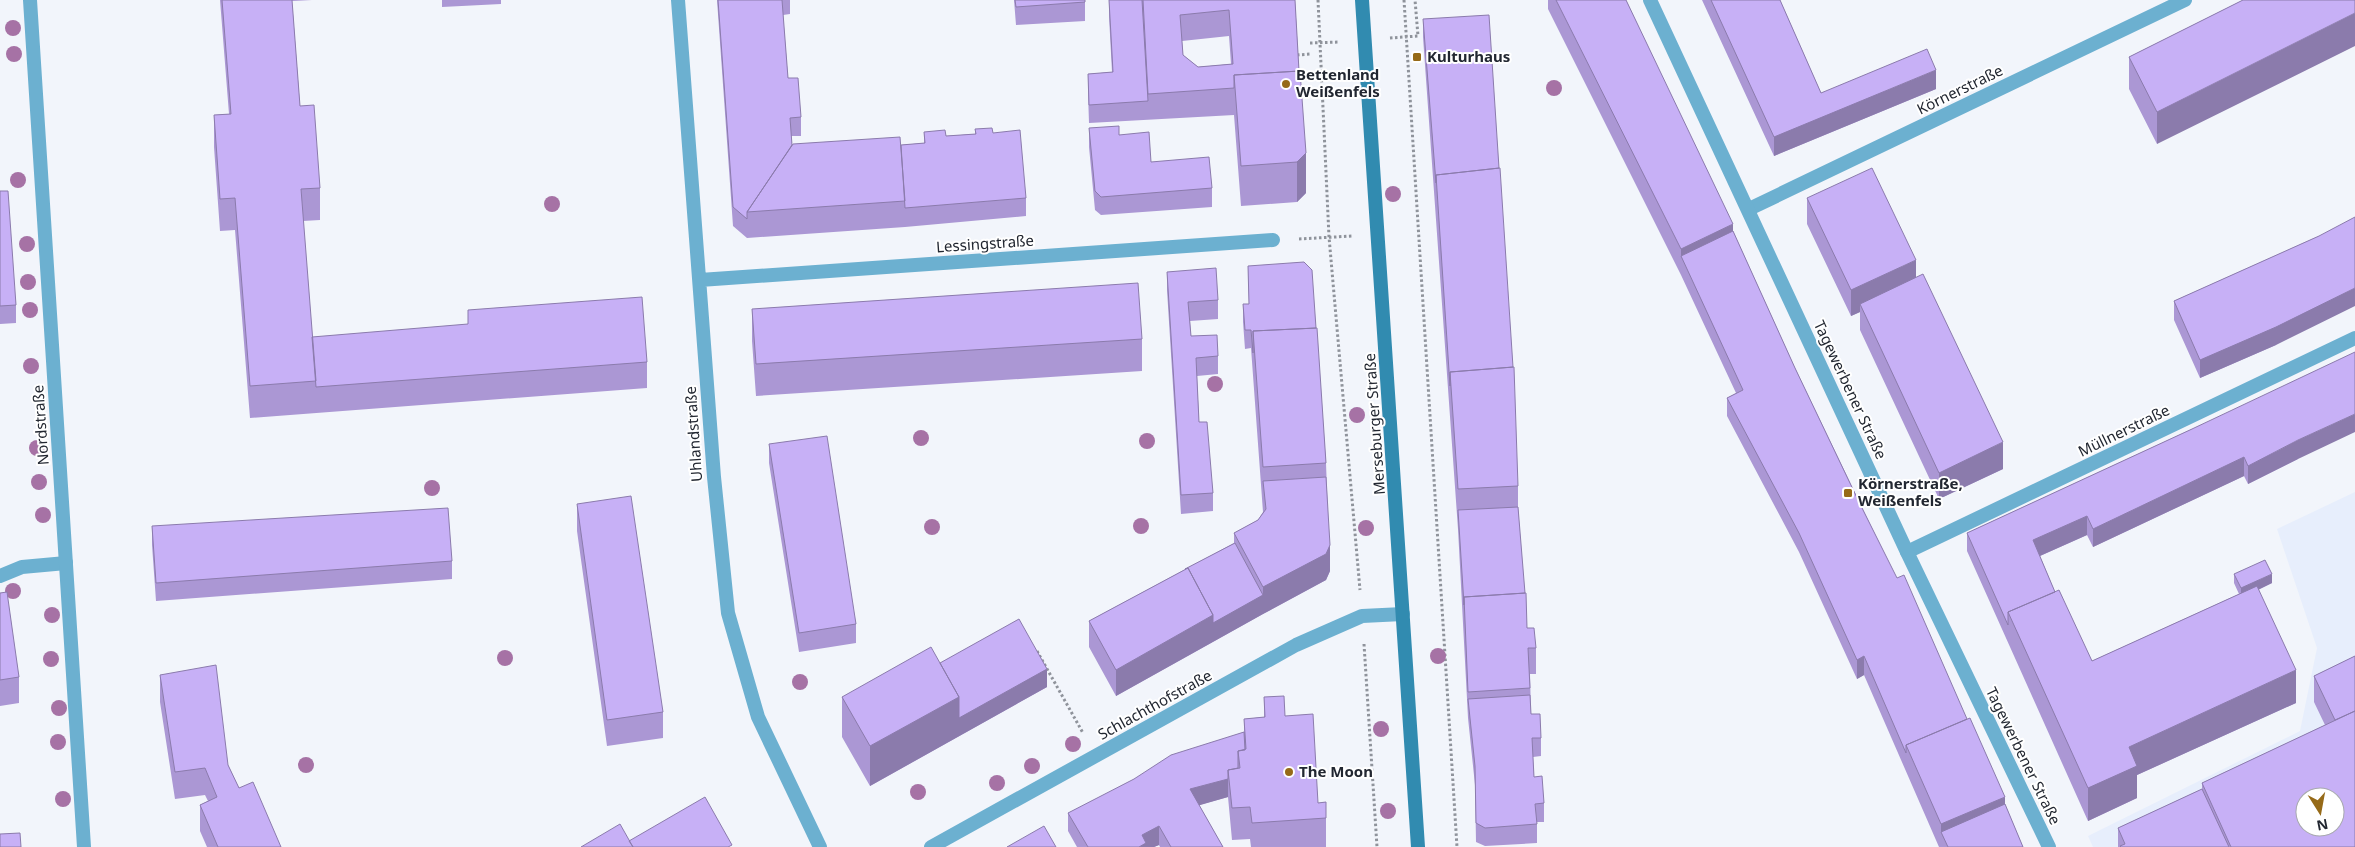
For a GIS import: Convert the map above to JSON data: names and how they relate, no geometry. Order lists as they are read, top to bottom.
{
  "streets": {
    "main road": ["Merseburger Straße"],
    "street": [
      "Körnerstraße",
      "Lessingstraße",
      "Tagewerbener Straße",
      "Nordstraße",
      "Müllnerstraße",
      "Uhlandstraße",
      "Schlachthofstraße"
    ]
  },
  "crossings": [
    ["Körnerstraße", "Tagewerbener Straße"],
    ["Lessingstraße", "Uhlandstraße"],
    ["Tagewerbener Straße", "Müllnerstraße"],
    ["Merseburger Straße", "Schlachthofstraße"]
  ],
  "places": {
    "transit": ["Kulturhaus", "Körnerstraße, Weißenfels"],
    "other": ["Bettenland Weißenfels", "The Moon"]
  },
  "north": "bottom"
}
